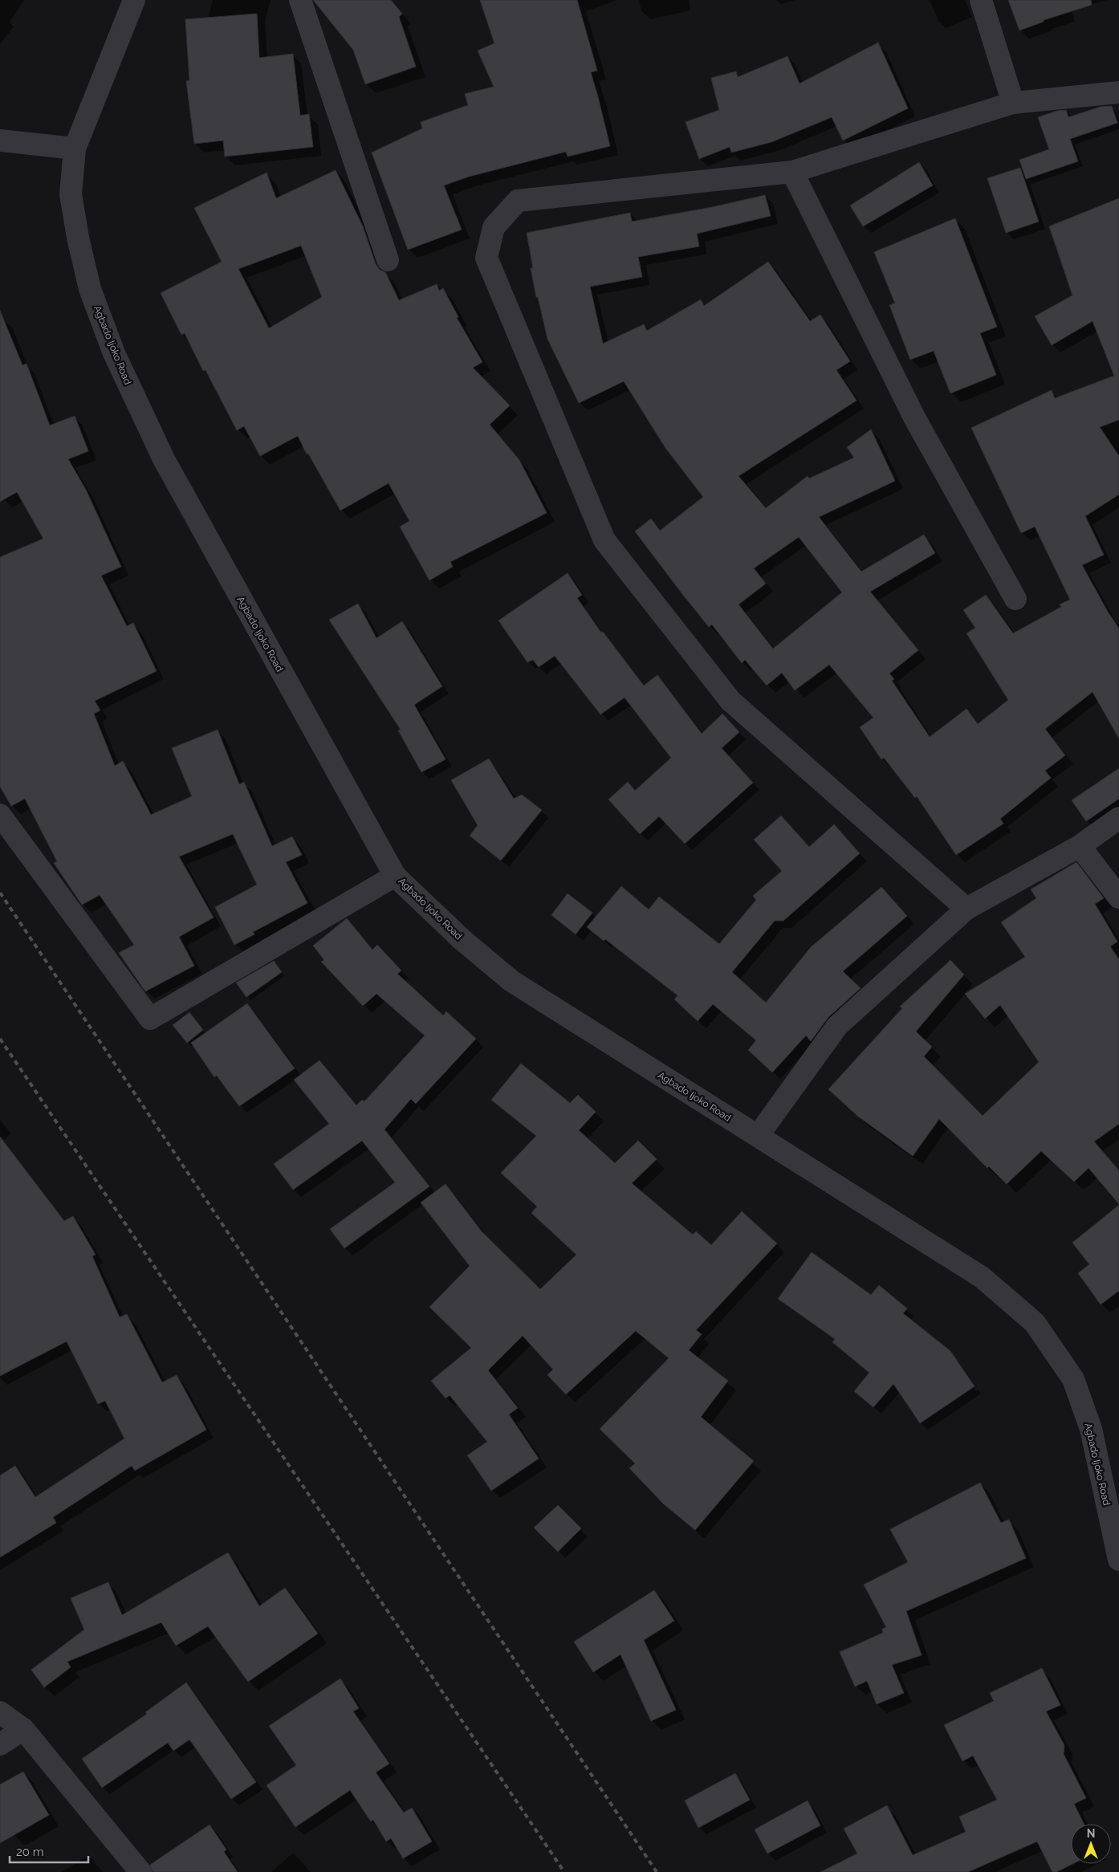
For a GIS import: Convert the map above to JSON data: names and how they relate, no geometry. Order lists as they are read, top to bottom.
{
  "streets": {
    "street": ["Agbado Ijoko Road"]
  },
  "scale_bar": "20 m",
  "north": "top"
}
